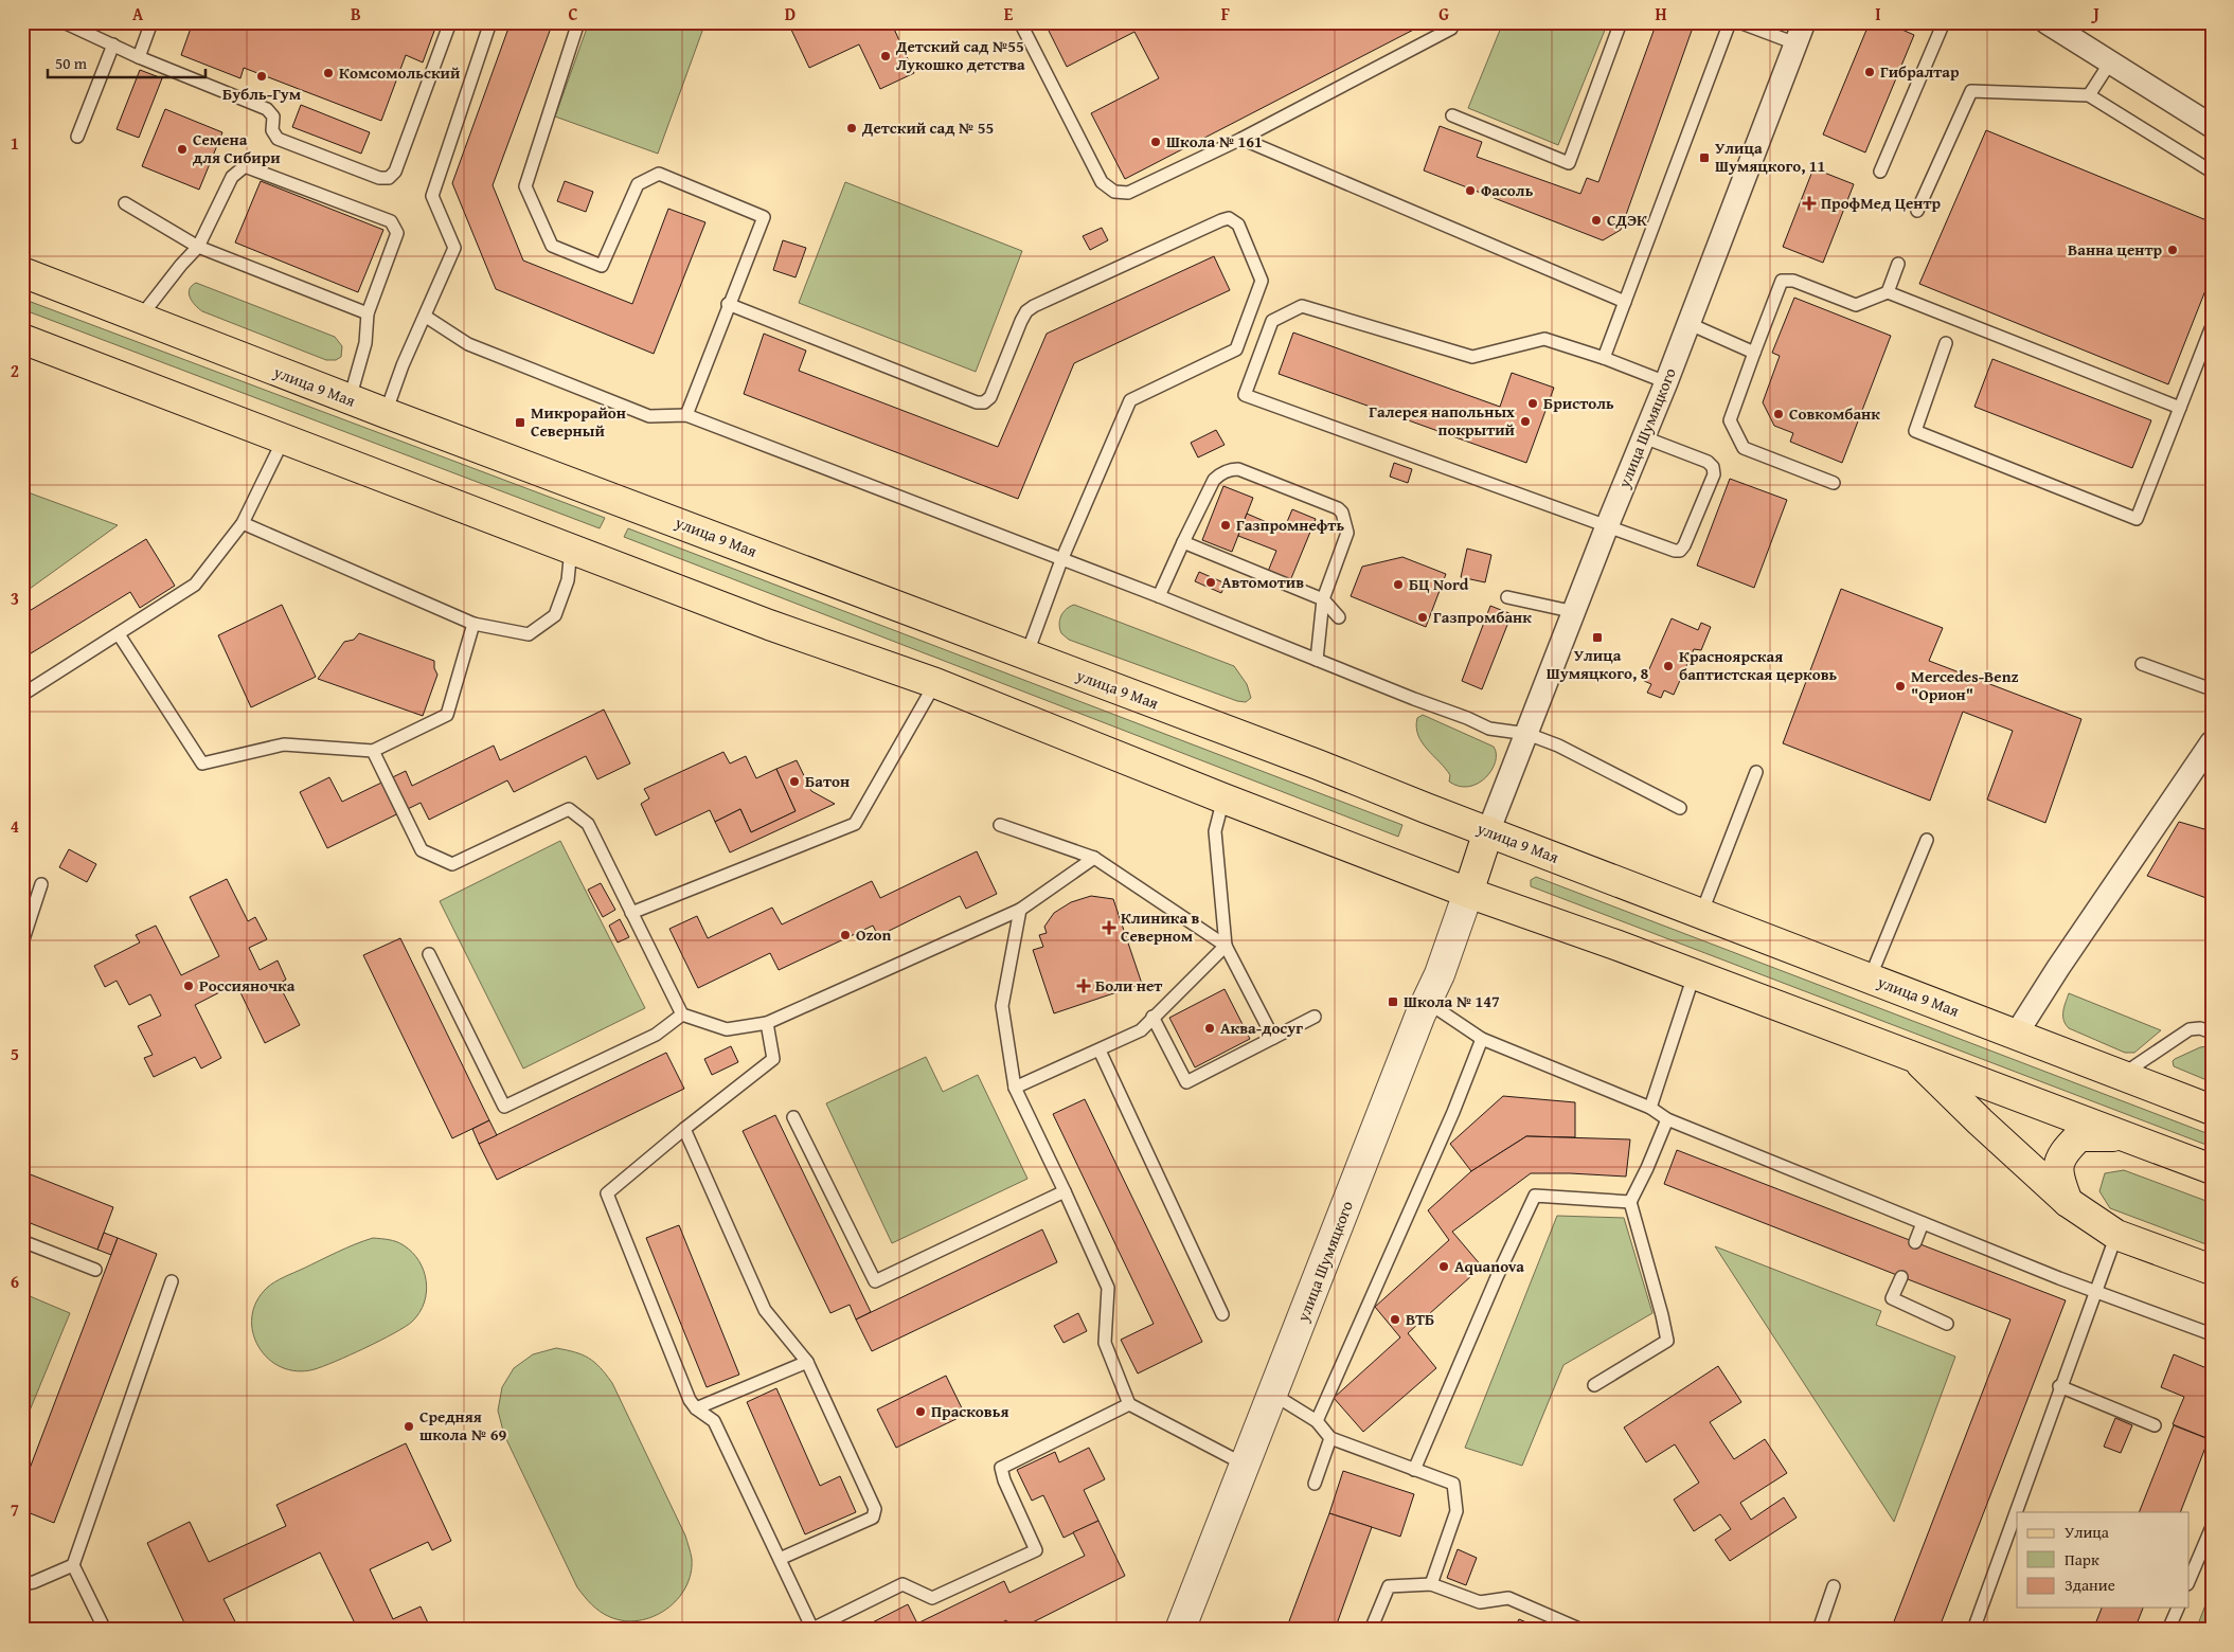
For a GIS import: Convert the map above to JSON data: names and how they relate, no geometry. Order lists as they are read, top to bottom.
{
  "streets": {
    "main road": ["улица 9 Мая"],
    "street": ["улица Шумяцкого"]
  },
  "crossings": [
    ["улица 9 Мая", "улица Шумяцкого"]
  ],
  "places": {
    "other": [
      "Детский сад №55 Лукошко детства",
      "Гибралтар",
      "Комсомольский",
      "Бубль-Гум",
      "Детский сад № 55",
      "Школа № 161",
      "Семена для Сибири",
      "Фасоль",
      "СДЭК",
      "Ванна центр",
      "Бристоль",
      "Совкомбанк",
      "Галерея напольных покрытий",
      "Газпромнефть",
      "Автомотив",
      "БЦ Nord",
      "Газпромбанк",
      "Красноярская баптистская церковь",
      "Mercedes-Benz \"Орион\"",
      "Батон",
      "Ozon",
      "Россияночка",
      "Аква-досуг",
      "Aquanova",
      "ВТБ",
      "Прасковья",
      "Средняя школа № 69"
    ],
    "transit": [
      "Улица Шумяцкого, 11",
      "Микрорайон Северный",
      "Улица Шумяцкого, 8",
      "Школа № 147"
    ],
    "health": ["ПрофМед Центр", "Клиника в Северном", "Боли нет"]
  },
  "legend": ["Улица", "Парк", "Здание"],
  "scale_bar": "50 m",
  "grid": {
    "columns": [
      "A",
      "B",
      "C",
      "D",
      "E",
      "F",
      "G",
      "H",
      "I",
      "J"
    ],
    "rows": [
      "1",
      "2",
      "3",
      "4",
      "5",
      "6",
      "7"
    ]
  }
}
